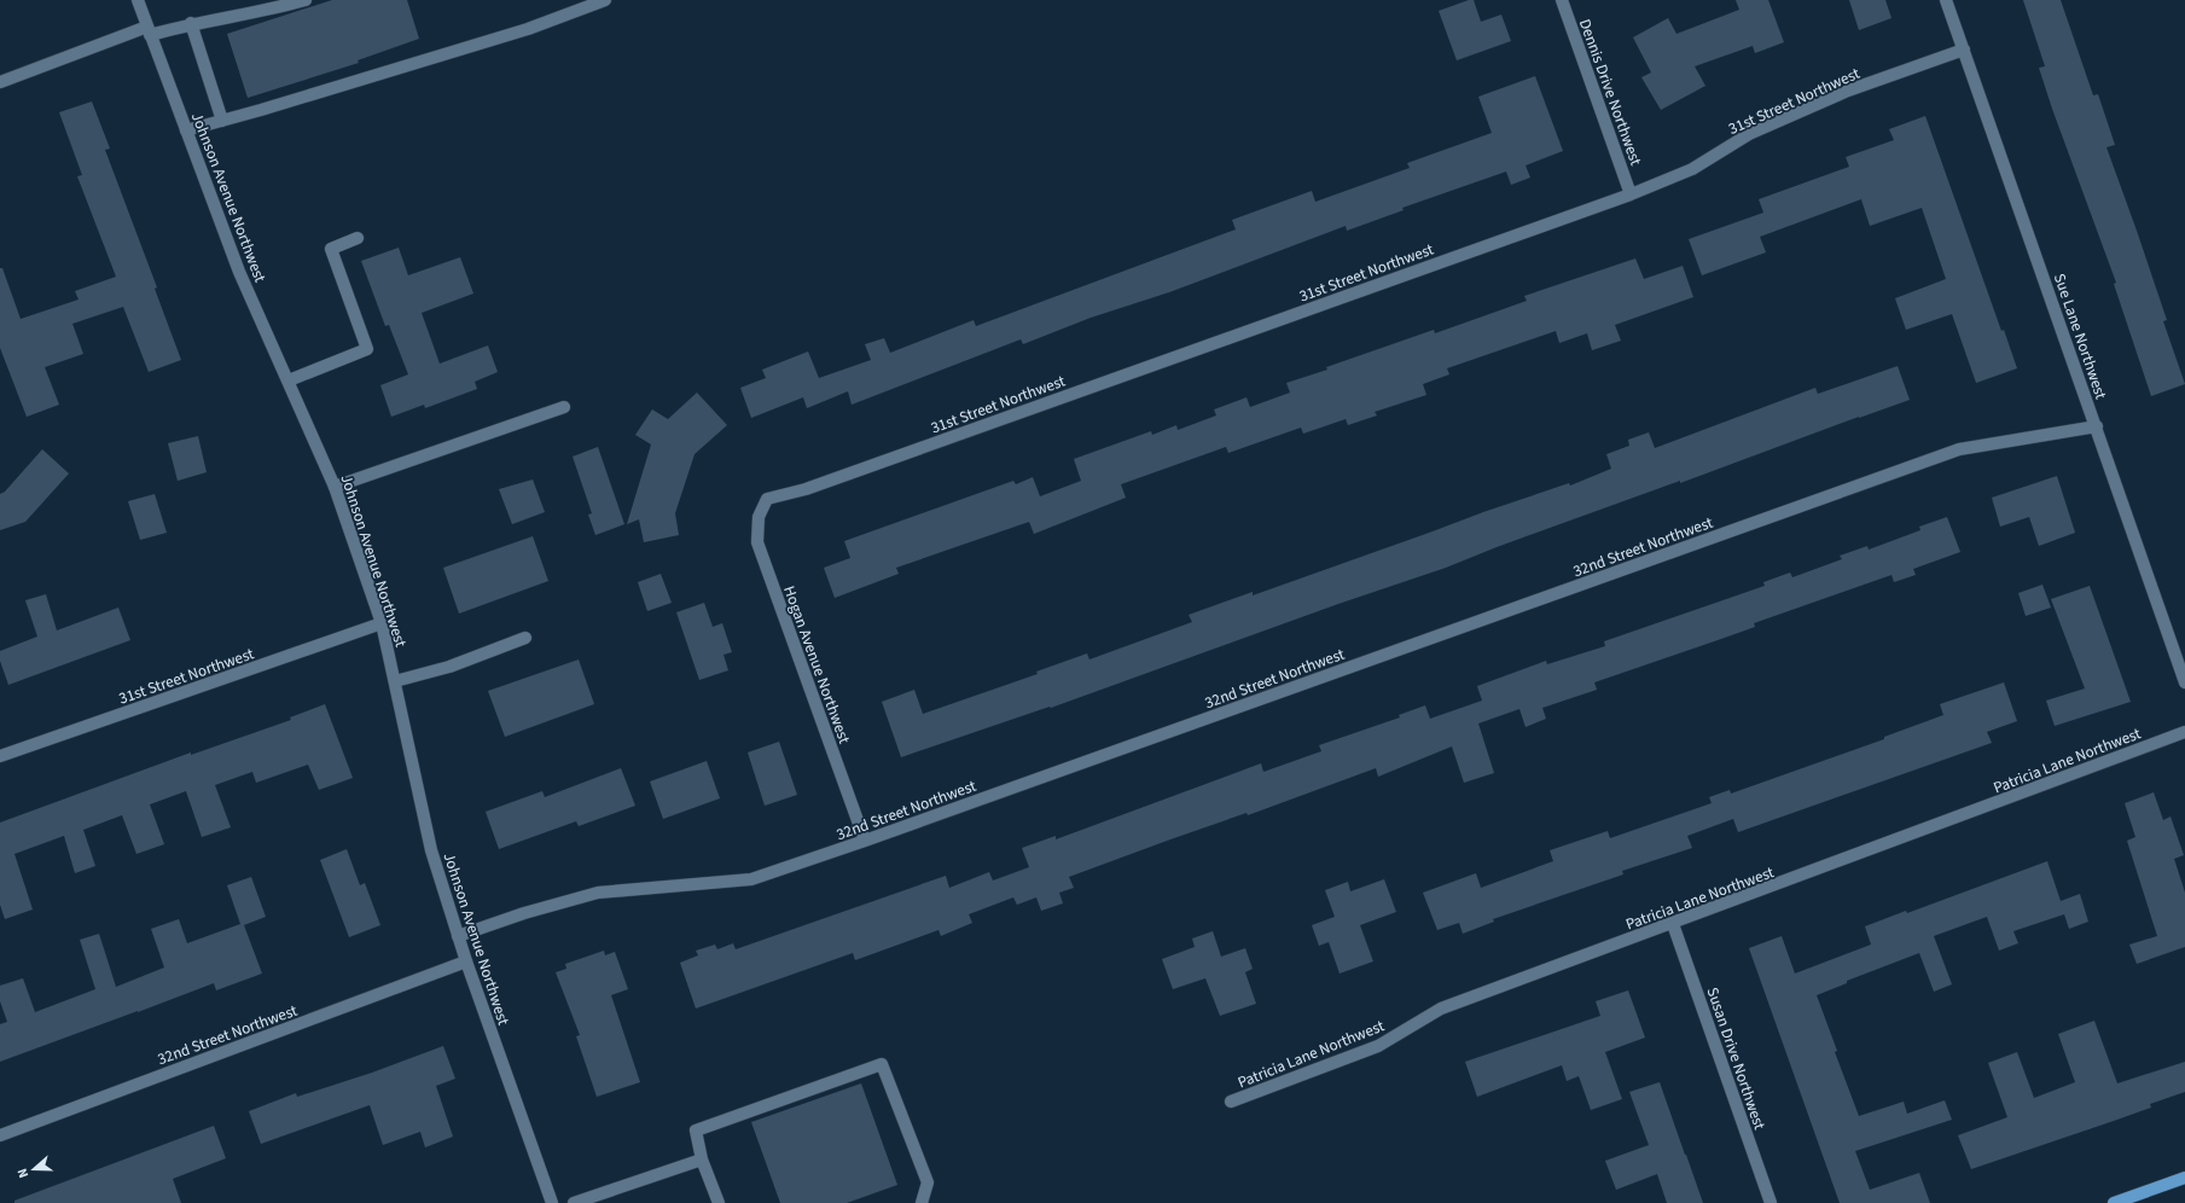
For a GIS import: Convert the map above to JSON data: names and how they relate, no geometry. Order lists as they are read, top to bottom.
{
  "streets": {
    "street": [
      "Dennis Drive Northwest",
      "31st Street Northwest",
      "Johnson Avenue Northwest",
      "Sue Lane Northwest",
      "32nd Street Northwest",
      "Hogan Avenue Northwest",
      "Patricia Lane Northwest",
      "Susan Drive Northwest"
    ]
  },
  "crossings": [
    ["Dennis Drive Northwest", "31st Street Northwest"],
    ["31st Street Northwest", "Johnson Avenue Northwest"],
    ["31st Street Northwest", "Sue Lane Northwest"],
    ["31st Street Northwest", "Hogan Avenue Northwest"],
    ["Johnson Avenue Northwest", "32nd Street Northwest"],
    ["Sue Lane Northwest", "32nd Street Northwest"],
    ["32nd Street Northwest", "Hogan Avenue Northwest"],
    ["Patricia Lane Northwest", "Susan Drive Northwest"]
  ],
  "north": "left"
}
